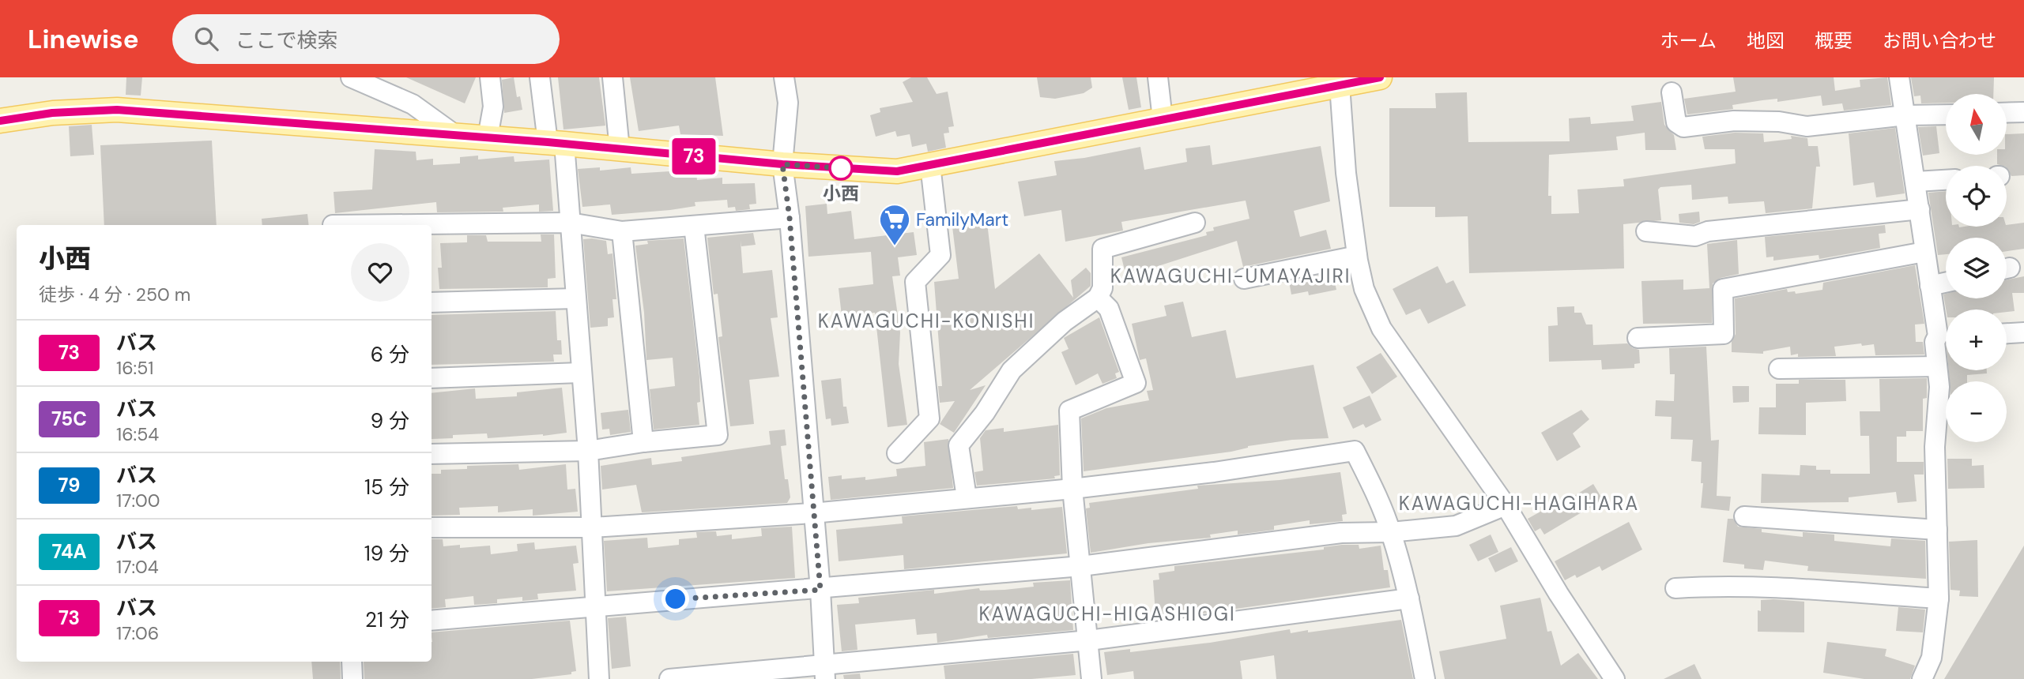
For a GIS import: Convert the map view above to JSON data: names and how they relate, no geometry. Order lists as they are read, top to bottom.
{
  "districts": [
    "KAWAGUCHI-UMAYAJIRI",
    "KAWAGUCHI-KONISHI",
    "KAWAGUCHI-HAGIHARA",
    "KAWAGUCHI-HIGASHIOGI"
  ],
  "places": {
    "other": ["小西"],
    "supermarket": ["FamilyMart"]
  },
  "lines": ["bus line 73"],
  "north": "top",
  "page": {
    "header": "Linewise",
    "search": "ここで検索",
    "nav": [
      "ホーム",
      "地図",
      "概要",
      "お問い合わせ"
    ],
    "on_map": "73",
    "map_buttons": ["+", "−"],
    "heading": ["小西", "徒歩 · 4 分 · 250 m"],
    "list": [
      {
        "mark": "73",
        "name": "バス",
        "note": "16:51",
        "value": "6 分"
      },
      {
        "mark": "75C",
        "name": "バス",
        "note": "16:54",
        "value": "9 分"
      },
      {
        "mark": "79",
        "name": "バス",
        "note": "17:00",
        "value": "15 分"
      },
      {
        "mark": "74A",
        "name": "バス",
        "note": "17:04",
        "value": "19 分"
      },
      {
        "mark": "73",
        "name": "バス",
        "note": "17:06",
        "value": "21 分"
      }
    ]
  }
}
